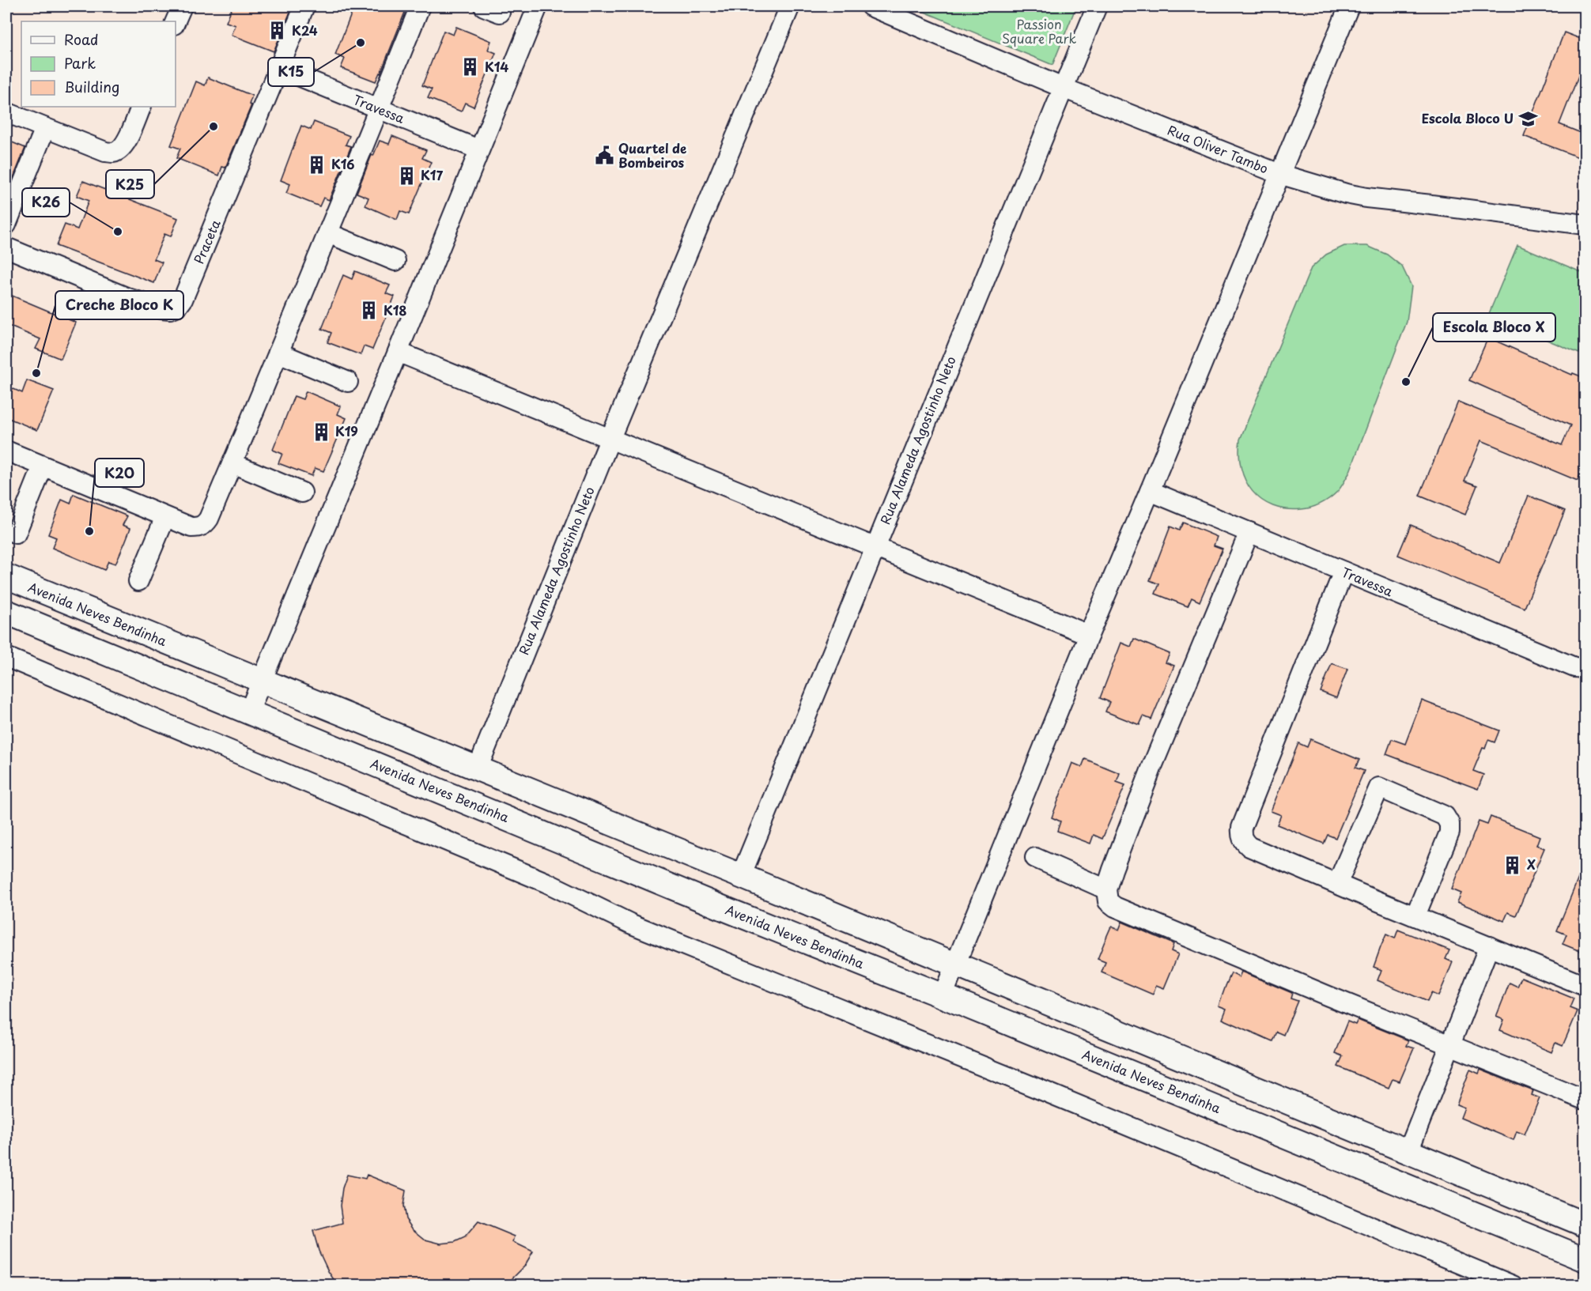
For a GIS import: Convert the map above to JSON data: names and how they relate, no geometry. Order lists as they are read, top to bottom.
{
  "streets": {
    "street": [
      "Travessa",
      "Rua Oliver Tambo",
      "Praceta",
      "Rua Alameda Agostinho Neto",
      "Avenida Neves Bendinha"
    ]
  },
  "crossings": [
    ["Travessa", "Praceta"],
    ["Rua Oliver Tambo", "Rua Alameda Agostinho Neto"],
    ["Rua Alameda Agostinho Neto", "Avenida Neves Bendinha"]
  ],
  "parks": ["Passion Square Park"],
  "places": {
    "building": [
      "K24",
      "K14",
      "K16",
      "K17",
      "K18",
      "K19",
      "X"
    ],
    "other": [
      "K15",
      "K25",
      "K26",
      "Creche Bloco K",
      "Escola Bloco X",
      "K20"
    ],
    "school or university": ["Escola Bloco U"],
    "public building": ["Quartel de Bombeiros"]
  },
  "legend": ["Road", "Park", "Building"]
}
